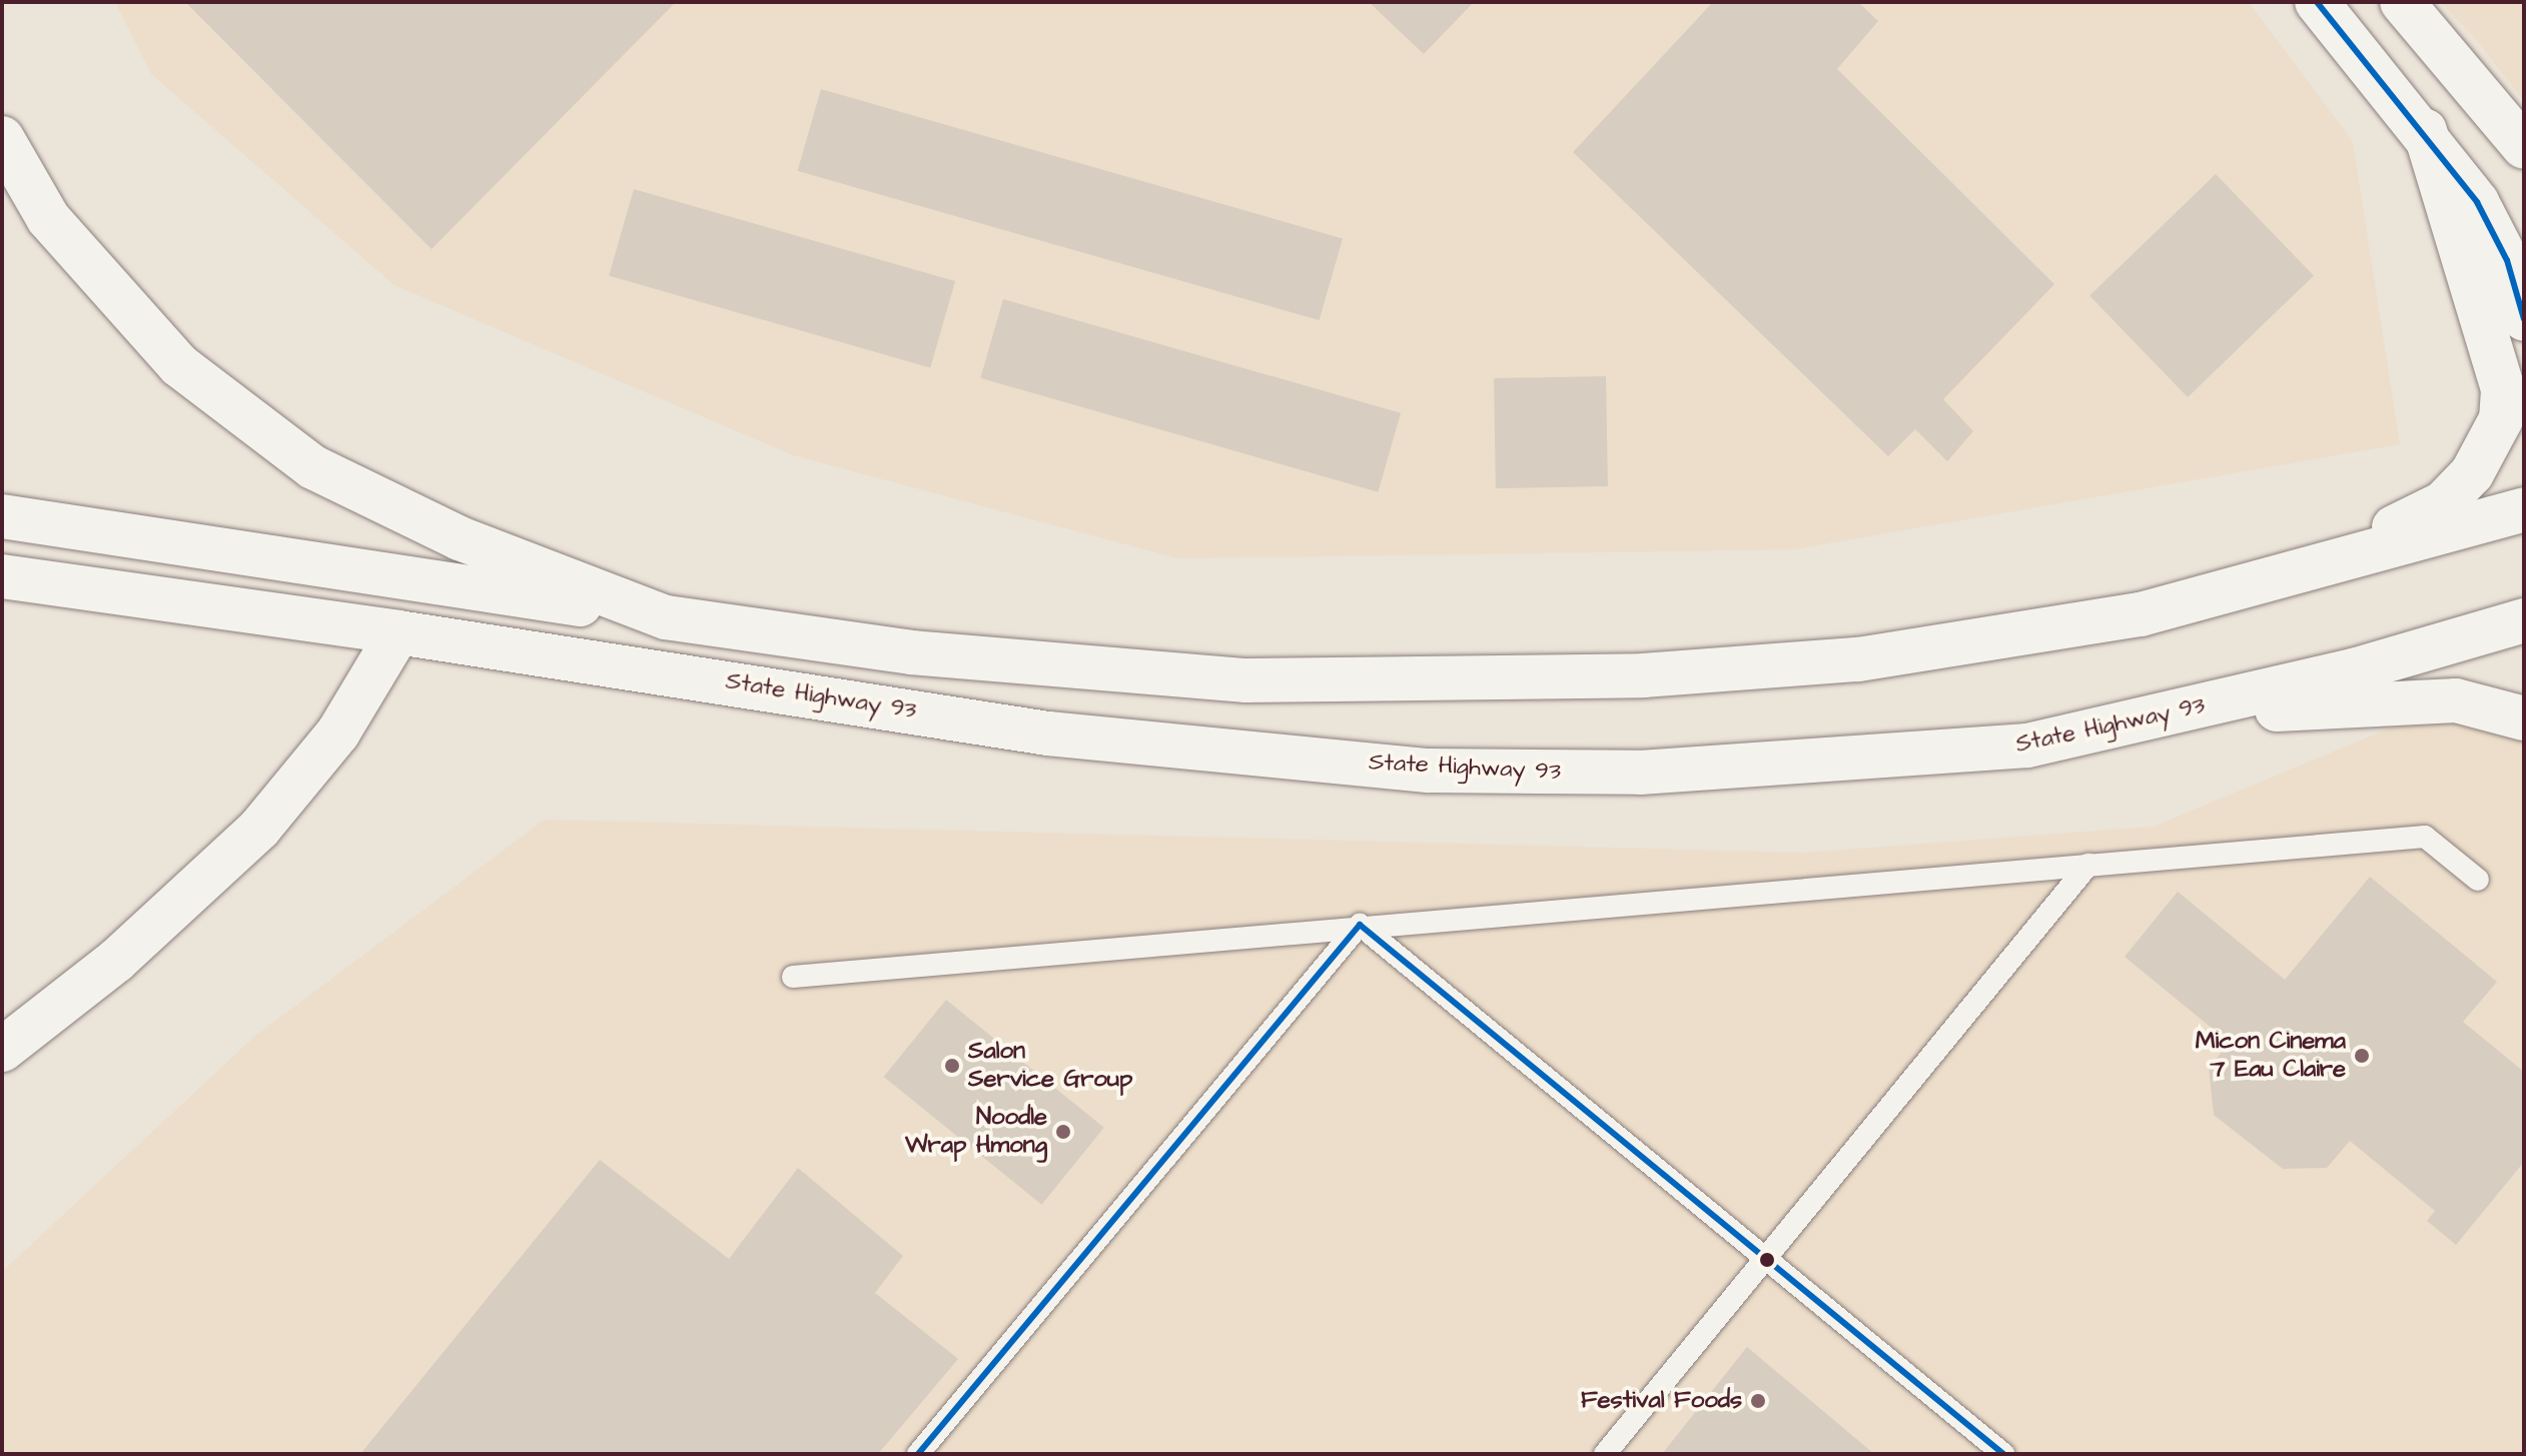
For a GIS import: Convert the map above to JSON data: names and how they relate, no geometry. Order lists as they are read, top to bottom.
{
  "streets": {
    "main road": ["State Highway 93"]
  },
  "places": [
    "Micon Cinema 7 Eau Claire",
    "Salon Service Group",
    "Noodle Wrap Hmong",
    "Festival Foods"
  ]
}
